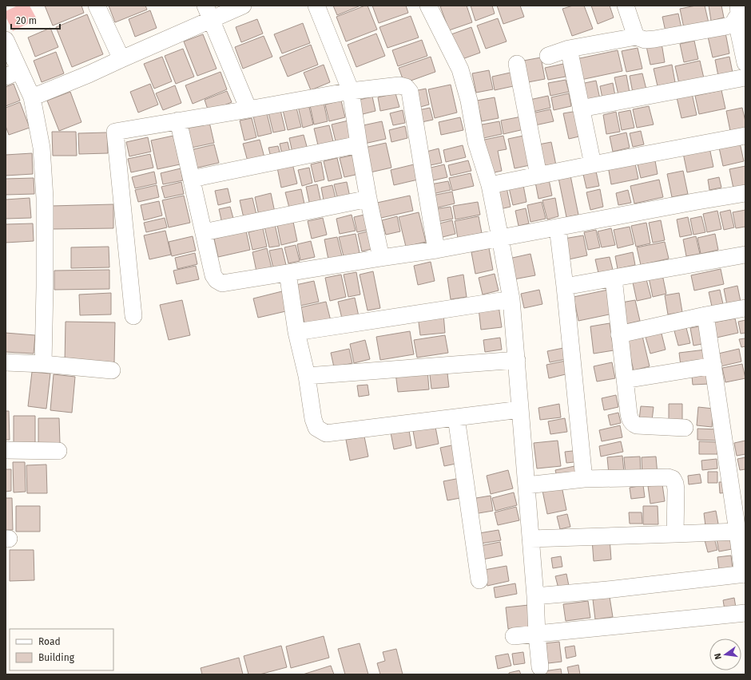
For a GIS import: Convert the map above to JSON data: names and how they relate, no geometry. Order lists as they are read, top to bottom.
{
  "legend": ["Road", "Building"],
  "scale_bar": "20 m",
  "north": "left"
}
